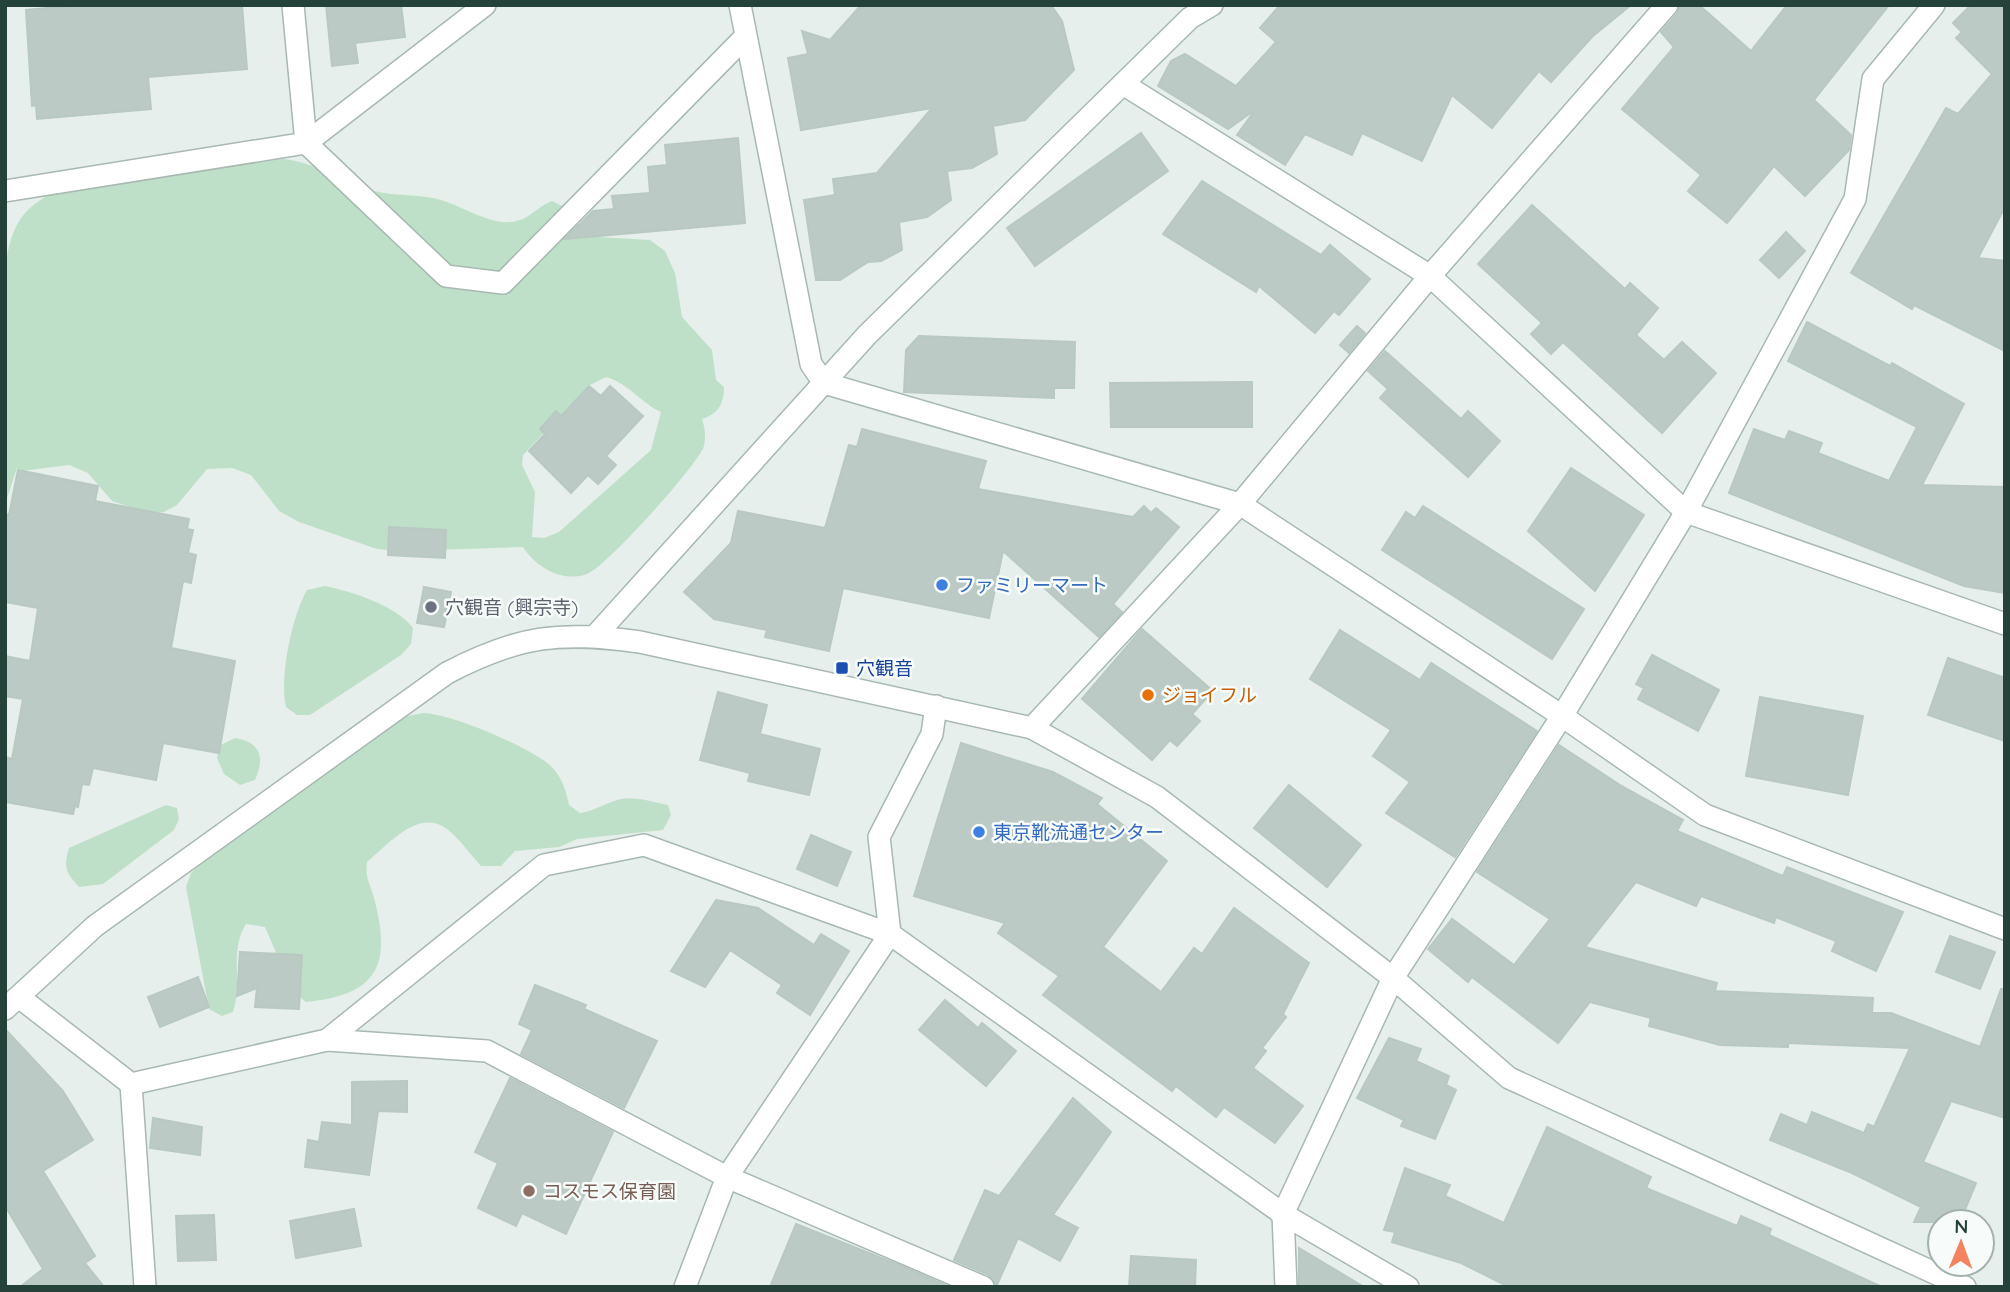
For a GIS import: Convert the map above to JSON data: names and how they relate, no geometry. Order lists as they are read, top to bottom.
{
  "places": {
    "other": [
      "ファミリーマート",
      "穴観音 (興宗寺)",
      "ジョイフル",
      "東京靴流通センター",
      "コスモス保育園"
    ],
    "transit": ["穴観音"]
  },
  "north": "top"
}
